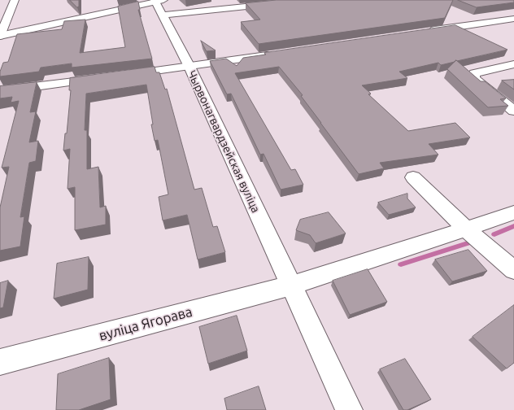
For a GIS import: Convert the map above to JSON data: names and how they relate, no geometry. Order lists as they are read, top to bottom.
{
  "streets": {
    "street": ["Чырвонагвардзейская вуліца", "вуліца Ягорава"]
  },
  "crossings": [
    ["Чырвонагвардзейская вуліца", "вуліца Ягорава"]
  ]
}
